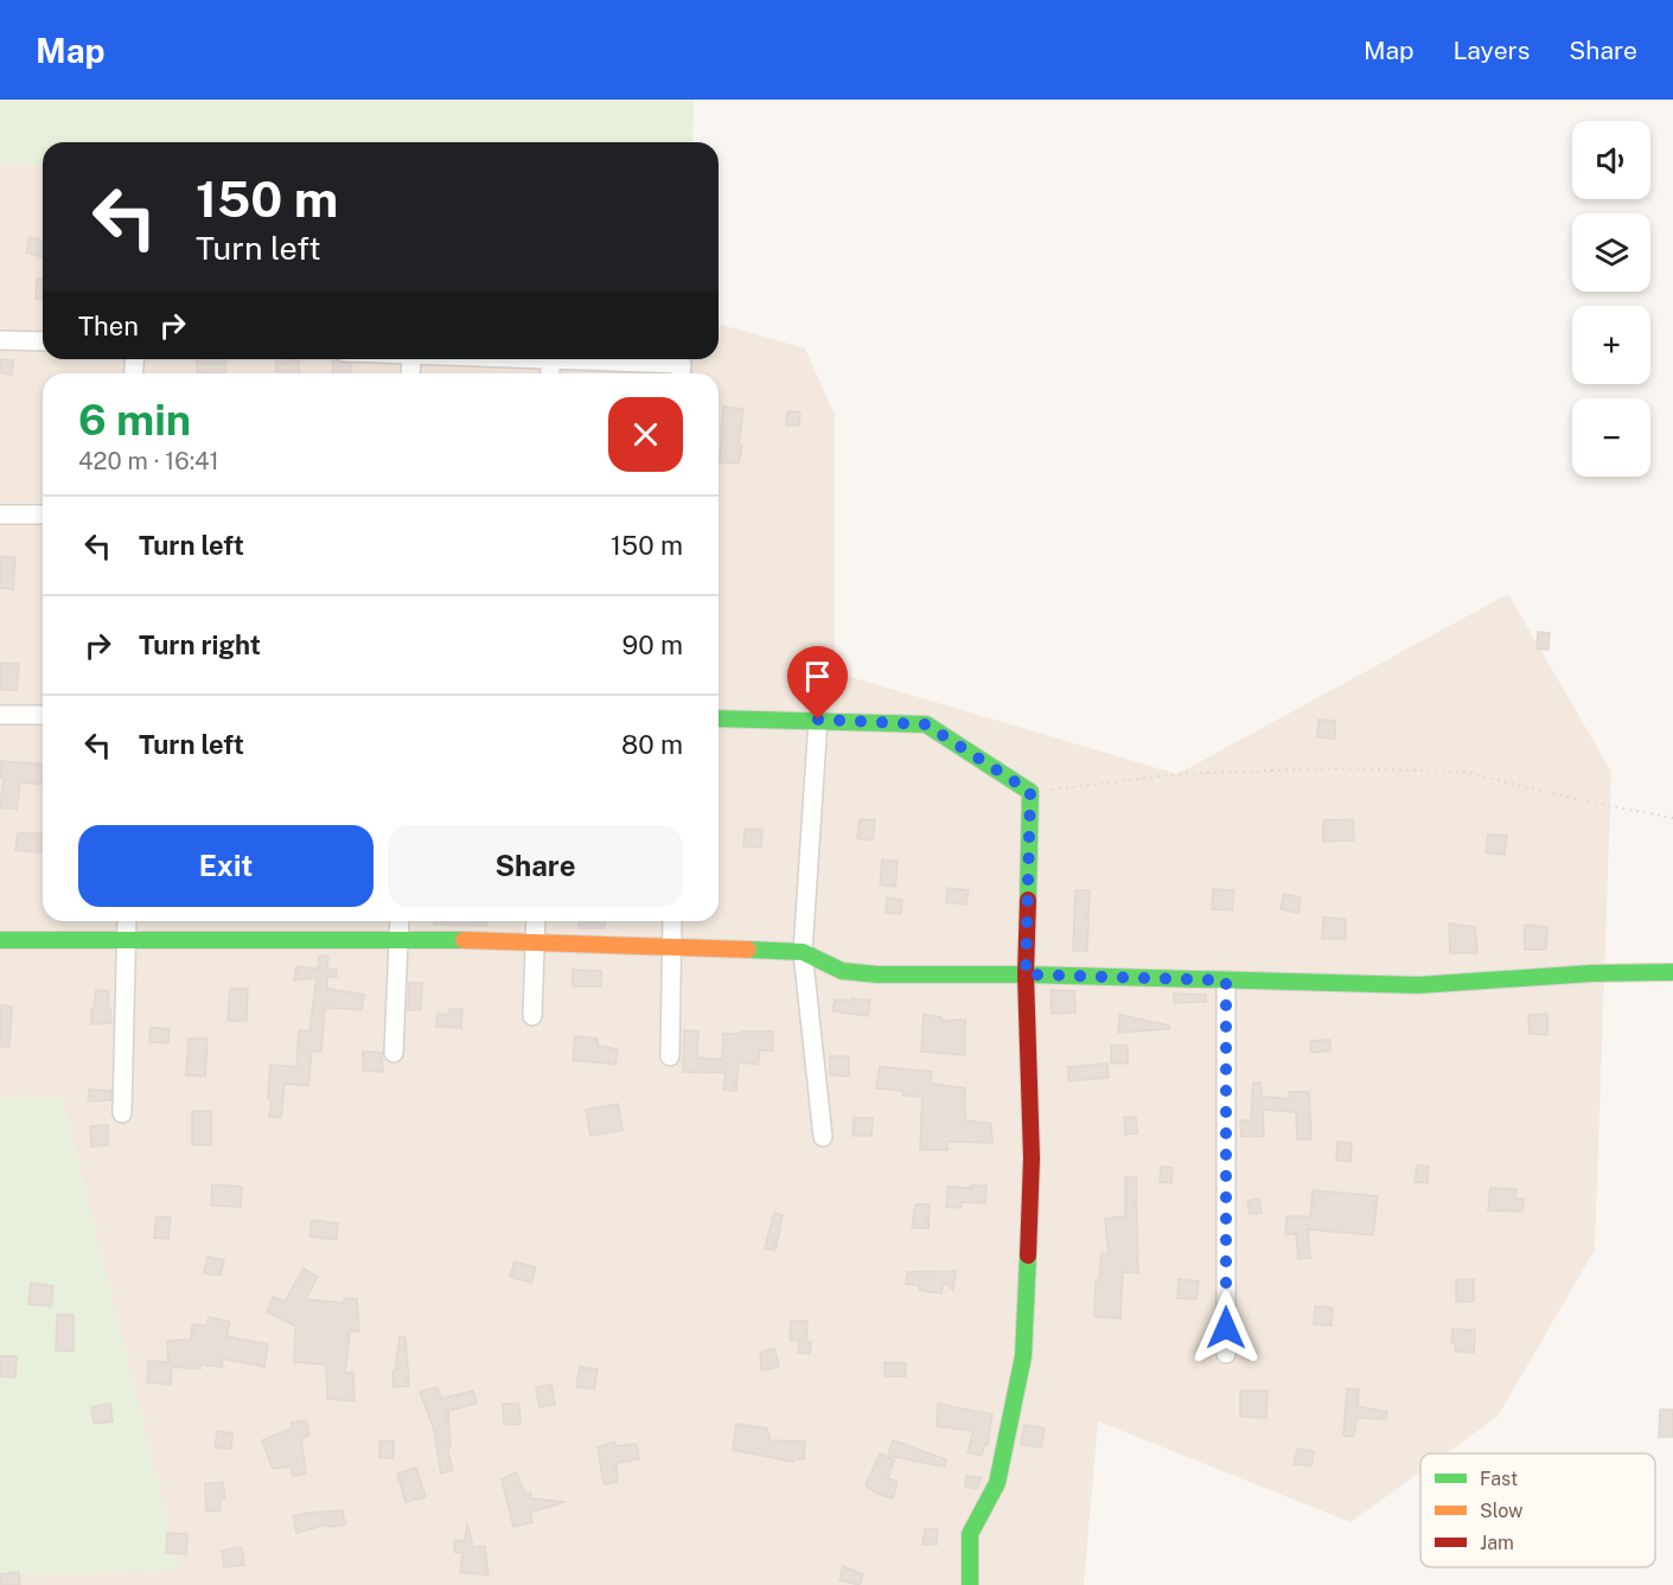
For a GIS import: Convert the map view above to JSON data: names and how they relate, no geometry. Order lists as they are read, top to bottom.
{
  "legend": ["Fast", "Slow", "Jam"],
  "page": {
    "header": "Map",
    "nav": ["Map", "Layers", "Share"],
    "map_buttons": ["+", "−"],
    "turn": ["150 m", "Turn left"],
    "then": "Then",
    "heading": ["6 min", "420 m · 16:41"],
    "list": [
      {
        "name": "Turn left",
        "value": "150 m"
      },
      {
        "name": "Turn right",
        "value": "90 m"
      },
      {
        "name": "Turn left",
        "value": "80 m"
      }
    ],
    "buttons": ["Exit", "Share"]
  }
}
